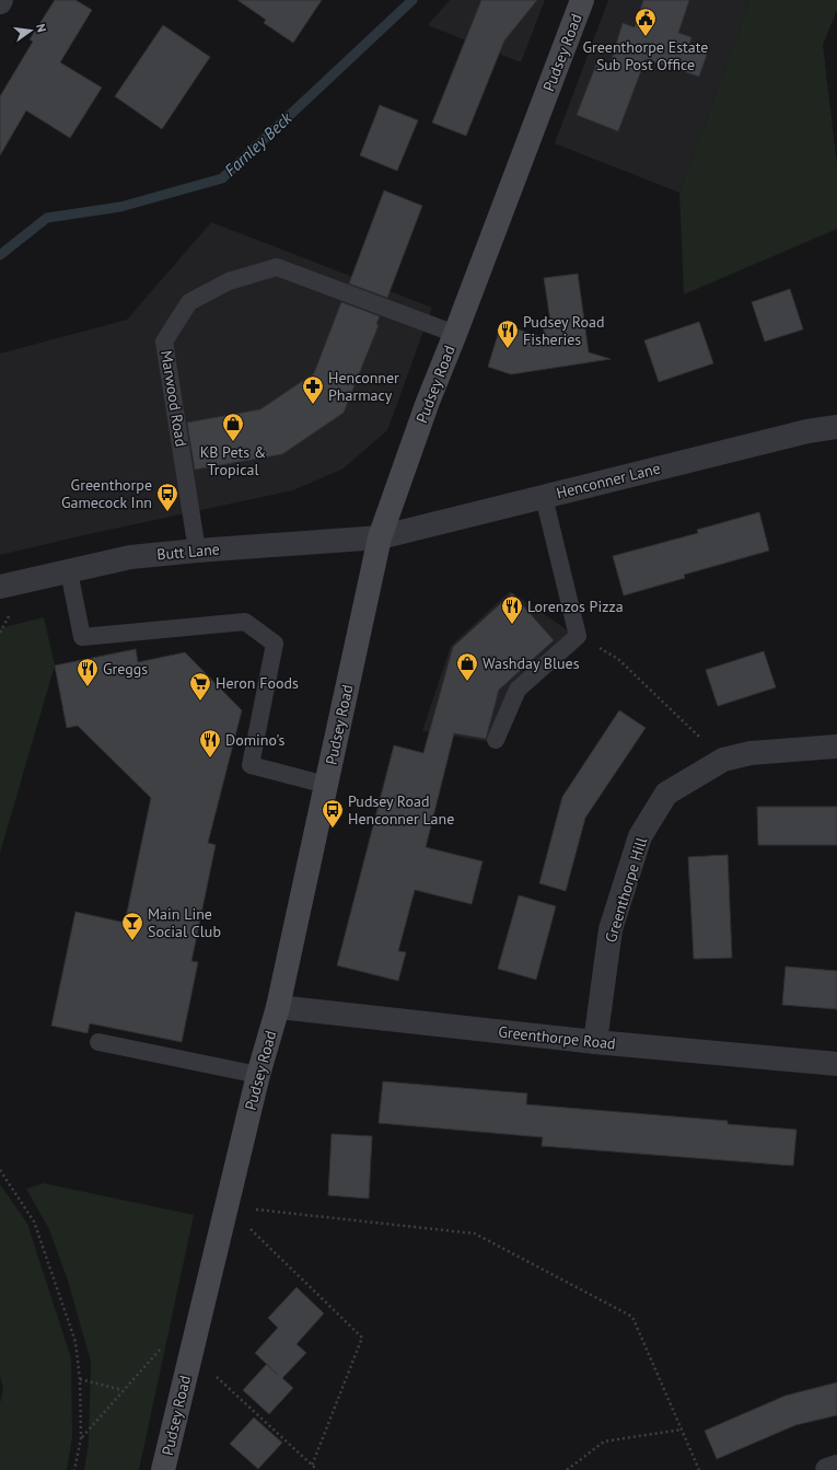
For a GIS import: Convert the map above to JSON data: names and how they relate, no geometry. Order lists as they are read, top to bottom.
{
  "streets": {
    "main road": ["Pudsey Road"],
    "street": [
      "Henconner Lane",
      "Butt Lane",
      "Greenthorpe Hill",
      "Greenthorpe Road"
    ],
    "lane": ["Marwood Road"]
  },
  "crossings": [
    ["Pudsey Road", "Marwood Road"],
    ["Pudsey Road", "Henconner Lane"],
    ["Pudsey Road", "Butt Lane"],
    ["Pudsey Road", "Greenthorpe Road"],
    ["Marwood Road", "Butt Lane"],
    ["Henconner Lane", "Butt Lane"],
    ["Greenthorpe Hill", "Greenthorpe Road"]
  ],
  "water": ["Farnley Beck"],
  "places": {
    "public building": ["Greenthorpe Estate Sub Post Office"],
    "restaurant": [
      "Pudsey Road Fisheries",
      "Lorenzos Pizza",
      "Greggs",
      "Domino's"
    ],
    "pharmacy": ["Henconner Pharmacy"],
    "shop": ["KB Pets & Tropical", "Washday Blues"],
    "bus stop": ["Greenthorpe Gamecock Inn", "Pudsey Road Henconner Lane"],
    "supermarket": ["Heron Foods"],
    "bar": ["Main Line Social Club"]
  },
  "north": "right"
}
